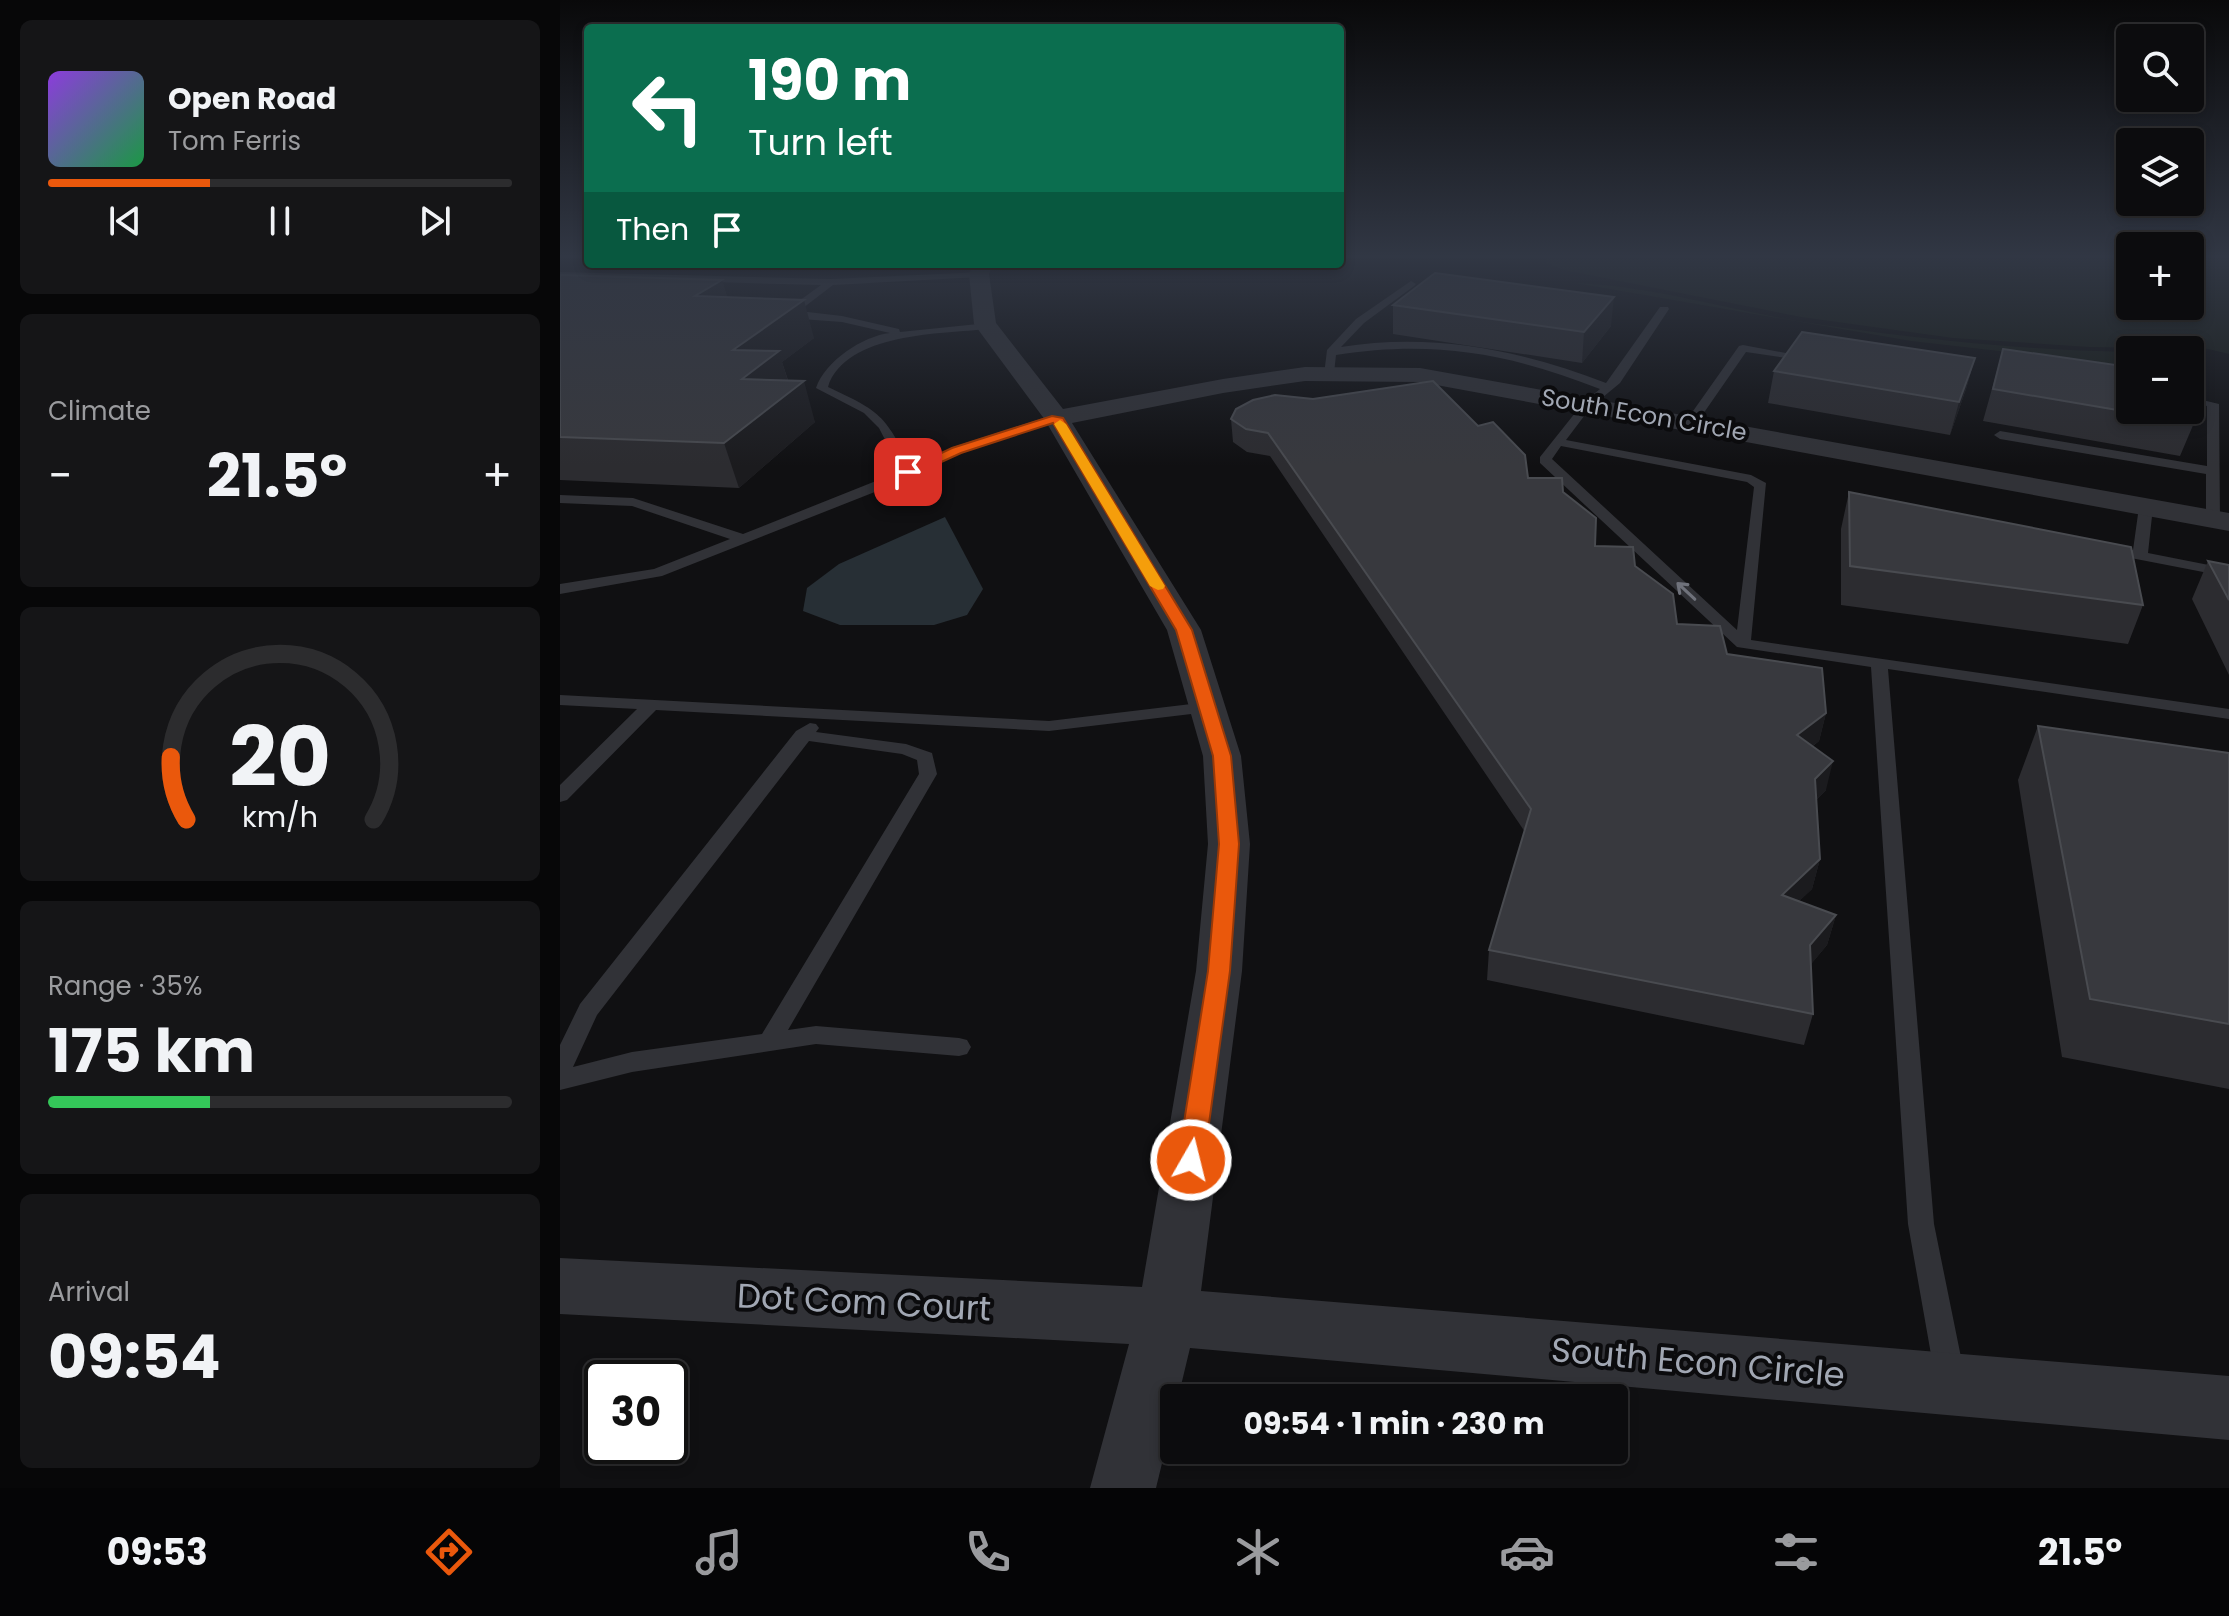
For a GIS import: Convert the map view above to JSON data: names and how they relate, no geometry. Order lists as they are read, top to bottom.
{
  "streets": {
    "street": ["South Econ Circle", "Dot Com Court"]
  },
  "crossings": [
    ["South Econ Circle", "Dot Com Court"]
  ],
  "page": {
    "map_buttons": ["+", "−"],
    "turn": ["190 m", "Turn left"],
    "song": ["Open Road", "Tom Ferris"],
    "then": "Then",
    "tile": [
      "Climate",
      ["Range · 35%", "175 km"],
      ["Arrival", "09:54"]
    ],
    "heat": ["−", "21.5°", "+"],
    "limit": "30",
    "trip": "09:54 · 1 min · 230 m",
    "tabs": ["09:53", "21.5°"],
    "gauge": ["20", "km/h"]
  }
}
